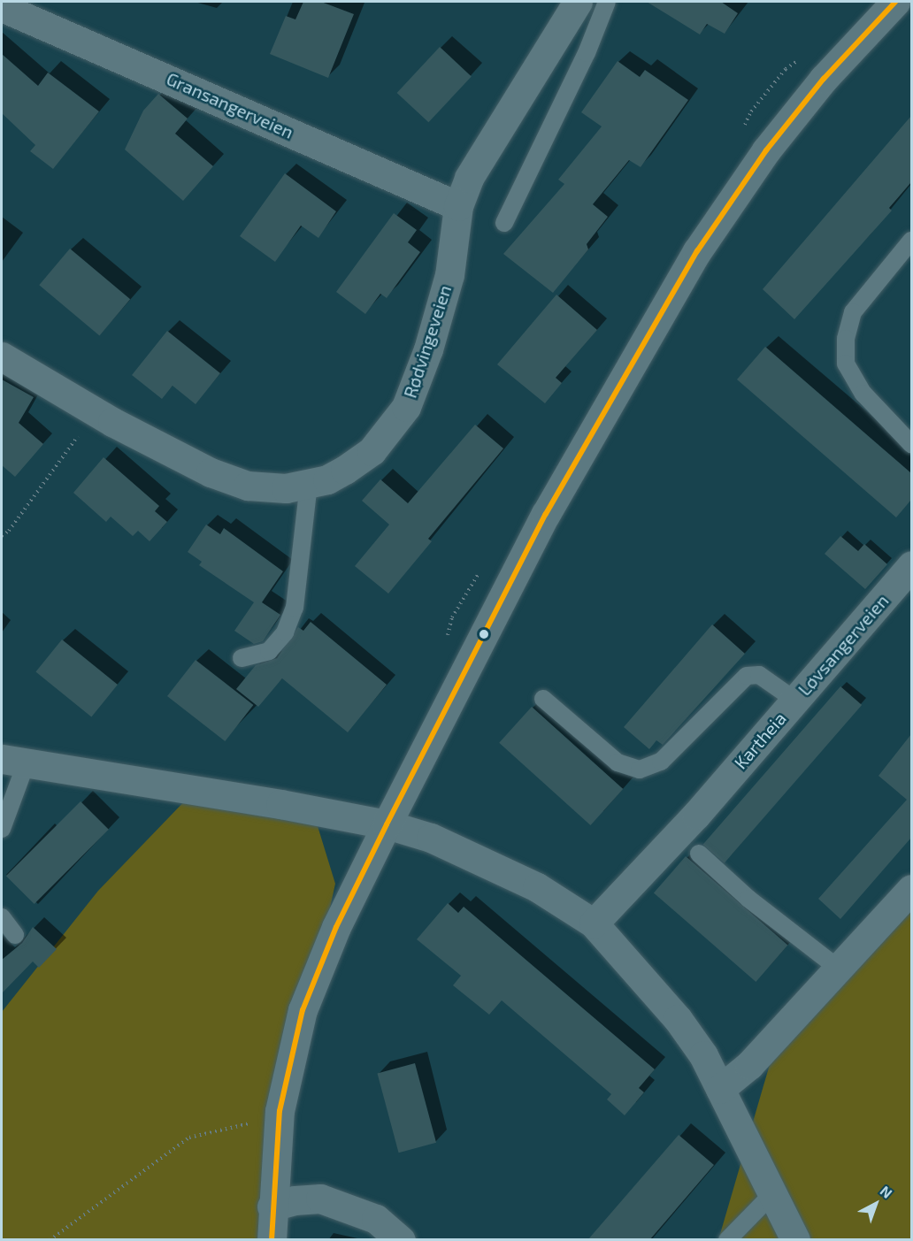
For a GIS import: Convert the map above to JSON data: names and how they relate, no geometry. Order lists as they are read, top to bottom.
{
  "streets": {
    "street": [
      "Gransangerveien",
      "Rødvingeveien",
      "Løvsangerveien",
      "Kartheia"
    ]
  },
  "crossings": [
    ["Gransangerveien", "Rødvingeveien"],
    ["Løvsangerveien", "Kartheia"]
  ],
  "north": "top right"
}
